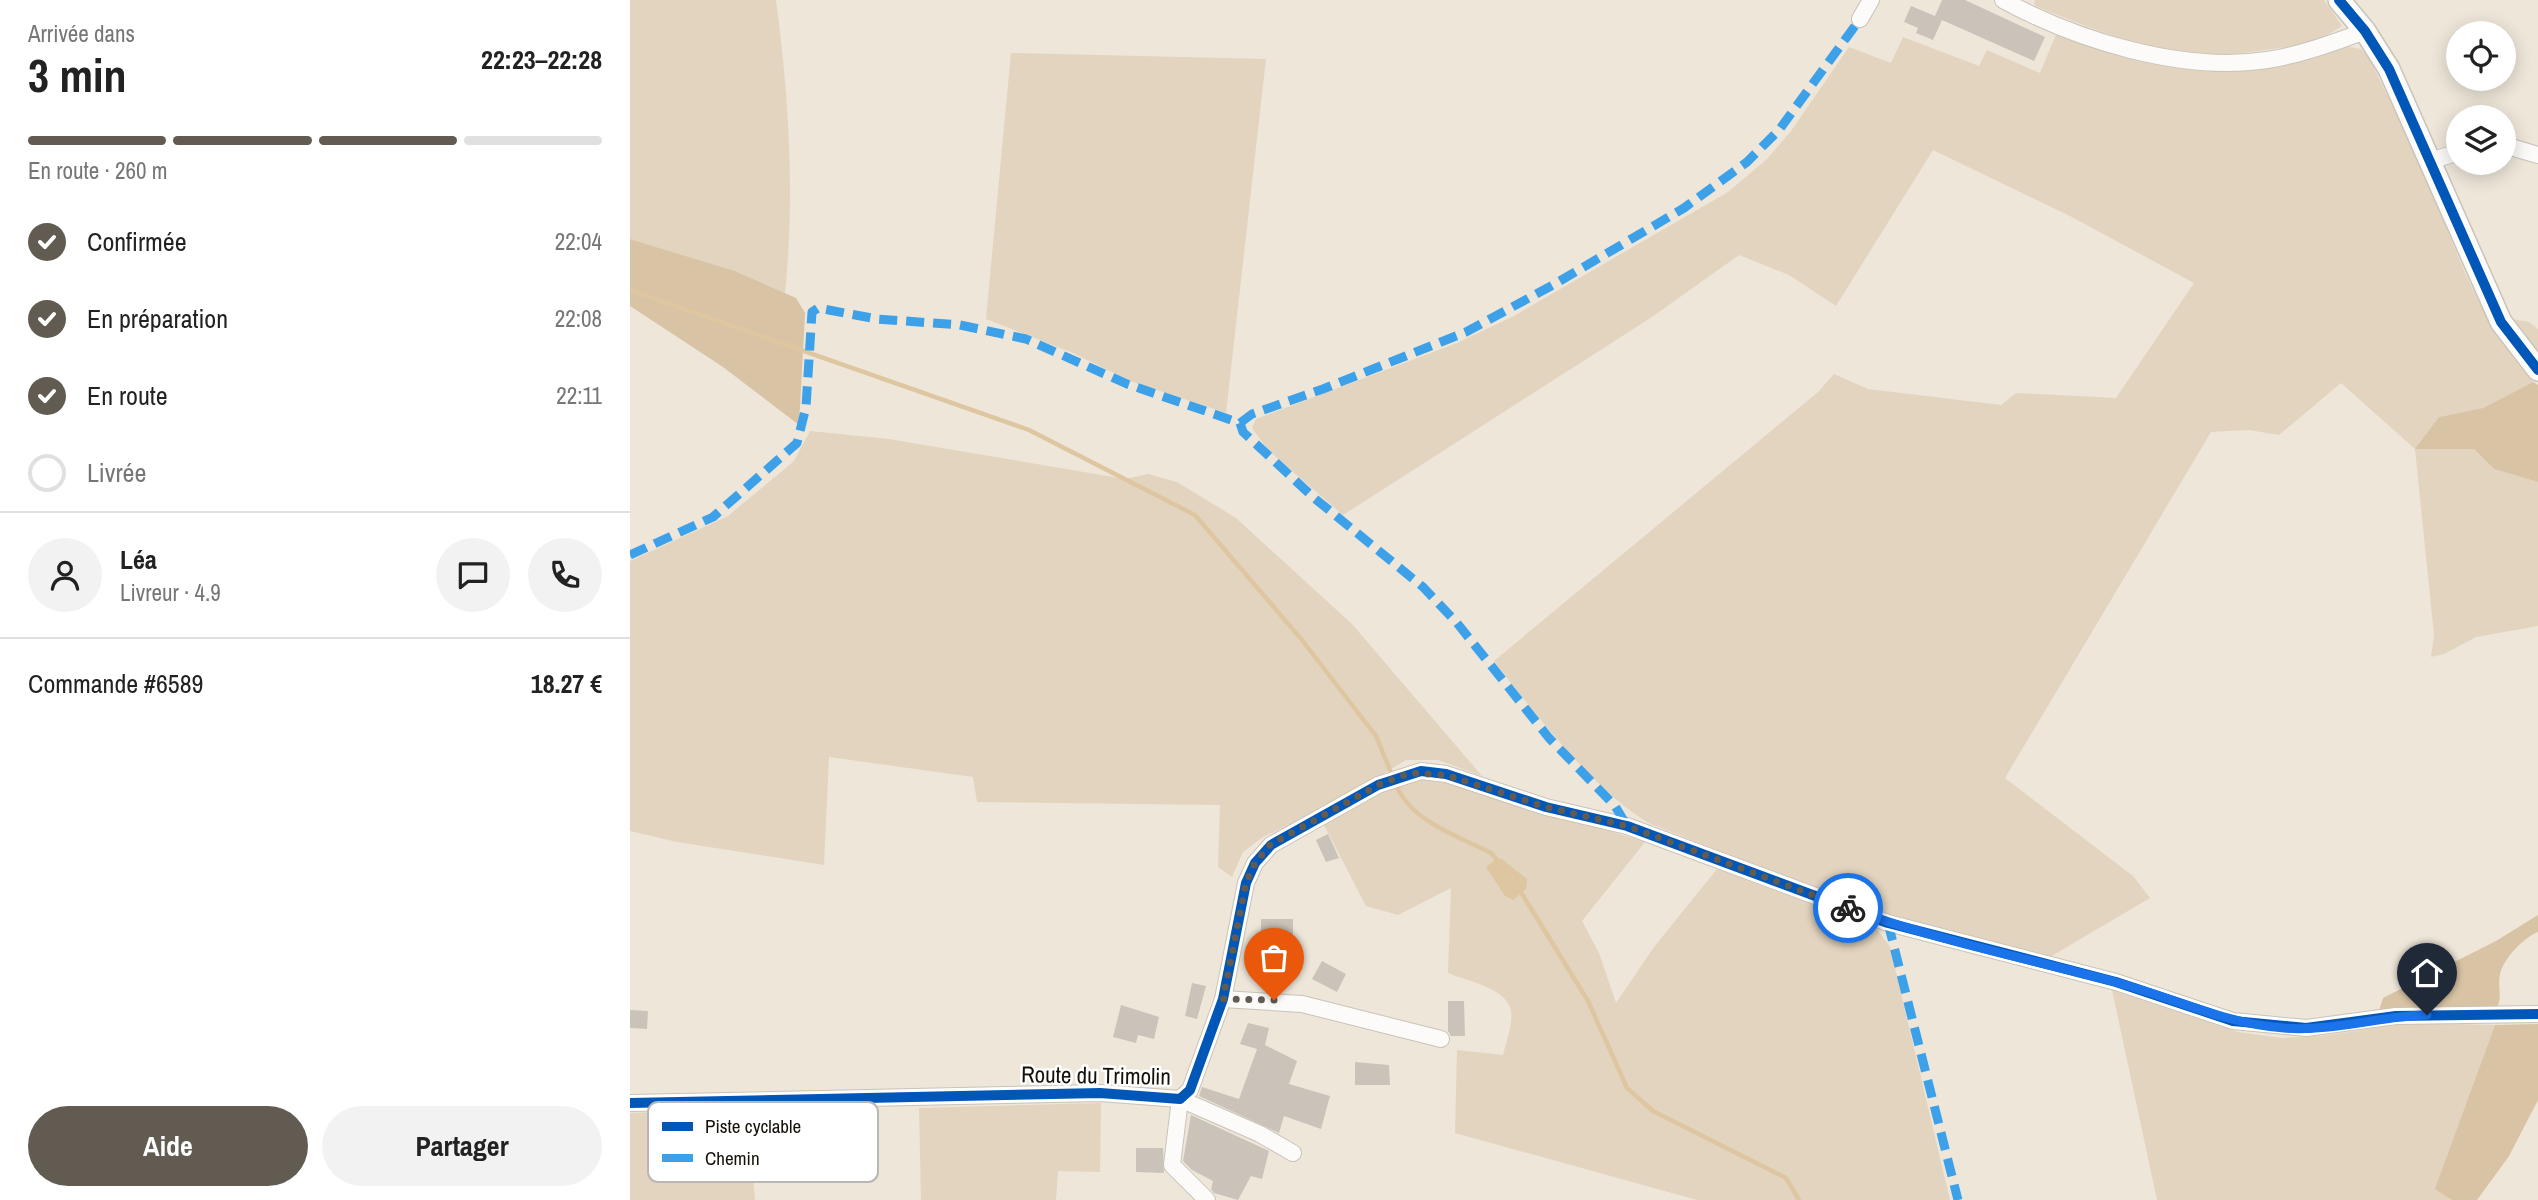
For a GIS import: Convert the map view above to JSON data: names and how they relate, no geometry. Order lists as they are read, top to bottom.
{
  "streets": {
    "street": ["Route du Trimolin"]
  },
  "legend": ["Piste cyclable", "Chemin"],
  "page": {
    "heading": ["3 min", "Arrivée dans", "22:23–22:28"],
    "panel": [
      "Léa",
      "Livreur · 4.9",
      "Commande #6589",
      "18.27 €"
    ],
    "bar": "En route · 260 m",
    "list": [
      ["Confirmée", "22:04"],
      ["En préparation", "22:08"],
      ["En route", "22:11"],
      "Livrée"
    ],
    "buttons": ["Aide", "Partager"]
  }
}
